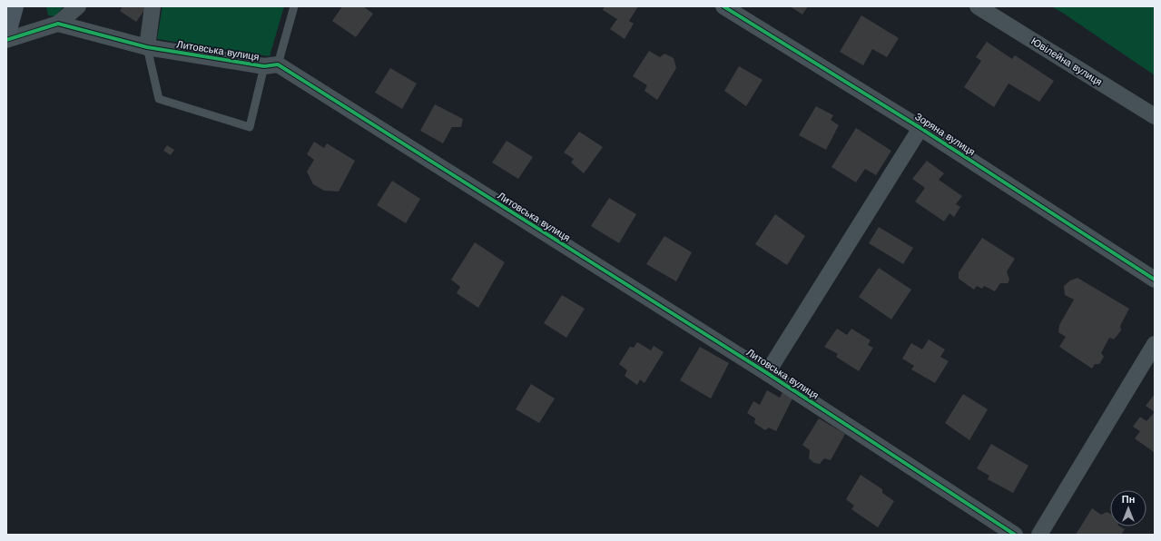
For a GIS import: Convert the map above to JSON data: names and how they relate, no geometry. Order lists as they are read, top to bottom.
{
  "streets": {
    "street": ["Литовська вулиця", "Ювілейна вулиця", "Зоряна вулиця"]
  },
  "north": "top"
}
